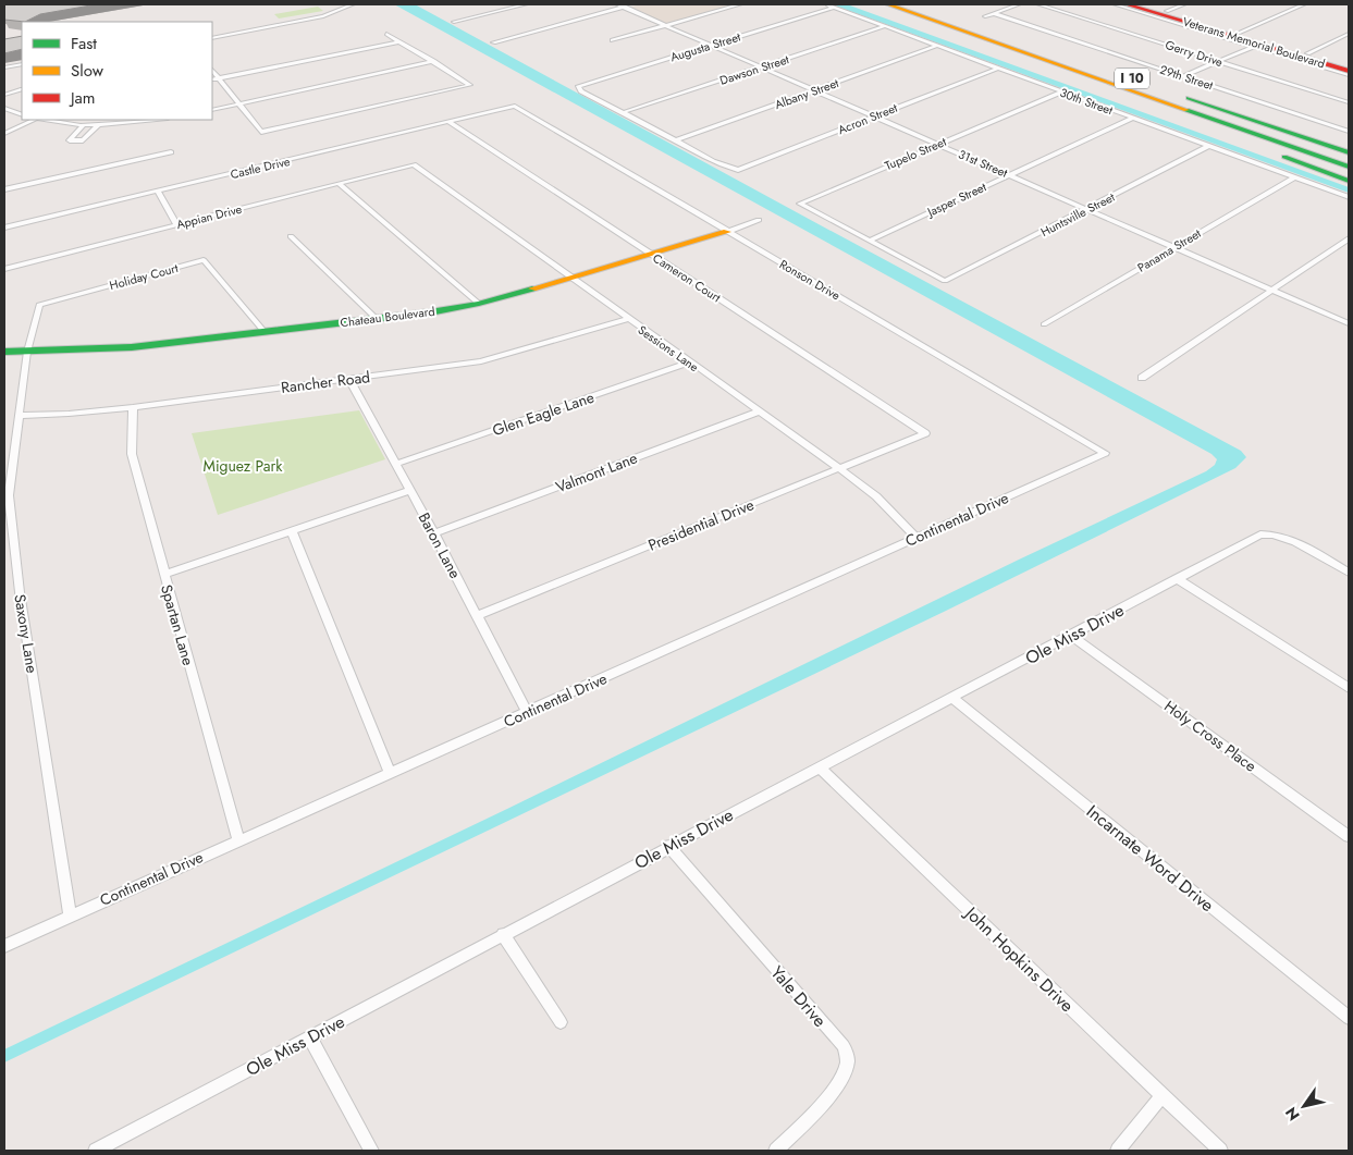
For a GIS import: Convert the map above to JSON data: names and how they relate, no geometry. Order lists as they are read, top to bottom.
{
  "streets": {
    "main road": ["Veterans Memorial Boulevard", "I 10", "Chateau Boulevard"],
    "street": [
      "Augusta Street",
      "Gerry Drive",
      "Dawson Street",
      "29th Street",
      "Albany Street",
      "30th Street",
      "Acron Street",
      "Tupelo Street",
      "31st Street",
      "Castle Drive",
      "Jasper Street",
      "Huntsville Street",
      "Appian Drive",
      "Panama Street",
      "Holiday Court",
      "Cameron Court",
      "Ronson Drive",
      "Sessions Lane",
      "Rancher Road",
      "Glen Eagle Lane",
      "Valmont Lane",
      "Continental Drive",
      "Presidential Drive",
      "Baron Lane",
      "Spartan Lane",
      "Saxony Lane",
      "Ole Miss Drive",
      "Holy Cross Place",
      "Incarnate Word Drive",
      "John Hopkins Drive",
      "Yale Drive"
    ]
  },
  "crossings": [
    ["Augusta Street", "30th Street"],
    ["Augusta Street", "31st Street"],
    ["Dawson Street", "30th Street"],
    ["Dawson Street", "31st Street"],
    ["Albany Street", "30th Street"],
    ["Albany Street", "31st Street"],
    ["30th Street", "Acron Street"],
    ["30th Street", "Tupelo Street"],
    ["30th Street", "Jasper Street"],
    ["30th Street", "Huntsville Street"],
    ["30th Street", "Panama Street"],
    ["Acron Street", "31st Street"],
    ["Tupelo Street", "31st Street"],
    ["Tupelo Street", "Jasper Street"],
    ["Tupelo Street", "Huntsville Street"],
    ["31st Street", "Jasper Street"],
    ["31st Street", "Huntsville Street"],
    ["31st Street", "Panama Street"],
    ["Castle Drive", "Cameron Court"],
    ["Castle Drive", "Ronson Drive"],
    ["Jasper Street", "Huntsville Street"],
    ["Appian Drive", "Sessions Lane"],
    ["Holiday Court", "Chateau Boulevard"],
    ["Holiday Court", "Saxony Lane"],
    ["Cameron Court", "Chateau Boulevard"],
    ["Cameron Court", "Presidential Drive"],
    ["Ronson Drive", "Chateau Boulevard"],
    ["Ronson Drive", "Continental Drive"],
    ["Chateau Boulevard", "Sessions Lane"],
    ["Chateau Boulevard", "Saxony Lane"],
    ["Sessions Lane", "Rancher Road"],
    ["Sessions Lane", "Glen Eagle Lane"],
    ["Sessions Lane", "Valmont Lane"],
    ["Sessions Lane", "Continental Drive"],
    ["Sessions Lane", "Presidential Drive"],
    ["Rancher Road", "Baron Lane"],
    ["Rancher Road", "Spartan Lane"],
    ["Rancher Road", "Saxony Lane"],
    ["Glen Eagle Lane", "Baron Lane"],
    ["Valmont Lane", "Baron Lane"],
    ["Continental Drive", "Baron Lane"],
    ["Continental Drive", "Spartan Lane"],
    ["Continental Drive", "Saxony Lane"],
    ["Presidential Drive", "Baron Lane"],
    ["Ole Miss Drive", "Holy Cross Place"],
    ["Ole Miss Drive", "Incarnate Word Drive"],
    ["Ole Miss Drive", "John Hopkins Drive"],
    ["Ole Miss Drive", "Yale Drive"]
  ],
  "parks": ["Miguez Park"],
  "legend": ["Fast", "Slow", "Jam"],
  "north": "bottom left"
}
